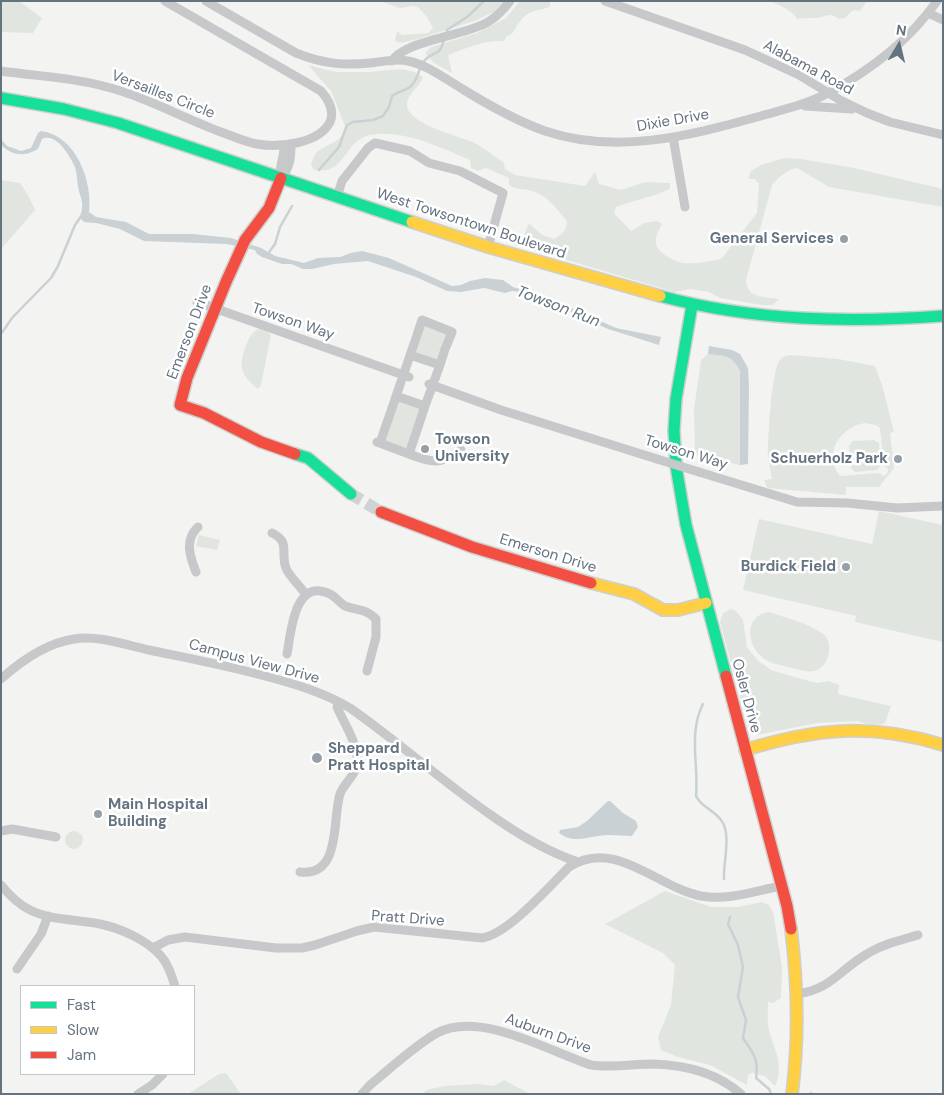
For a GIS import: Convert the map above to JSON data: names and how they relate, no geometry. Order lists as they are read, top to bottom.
{
  "streets": {
    "street": [
      "Alabama Road",
      "Versailles Circle",
      "Dixie Drive",
      "West Towsontown Boulevard",
      "Towson Way",
      "Emerson Drive",
      "Campus View Drive",
      "Osler Drive",
      "Pratt Drive",
      "Auburn Drive"
    ]
  },
  "crossings": [
    ["Alabama Road", "Dixie Drive"],
    ["West Towsontown Boulevard", "Emerson Drive"],
    ["West Towsontown Boulevard", "Osler Drive"],
    ["Towson Way", "Emerson Drive"],
    ["Emerson Drive", "Osler Drive"],
    ["Campus View Drive", "Osler Drive"],
    ["Campus View Drive", "Pratt Drive"]
  ],
  "water": ["Towson Run"],
  "places": [
    "General Services",
    "Towson University",
    "Schuerholz Park",
    "Burdick Field",
    "Sheppard Pratt Hospital",
    "Main Hospital Building"
  ],
  "legend": ["Fast", "Slow", "Jam"],
  "north": "top"
}
